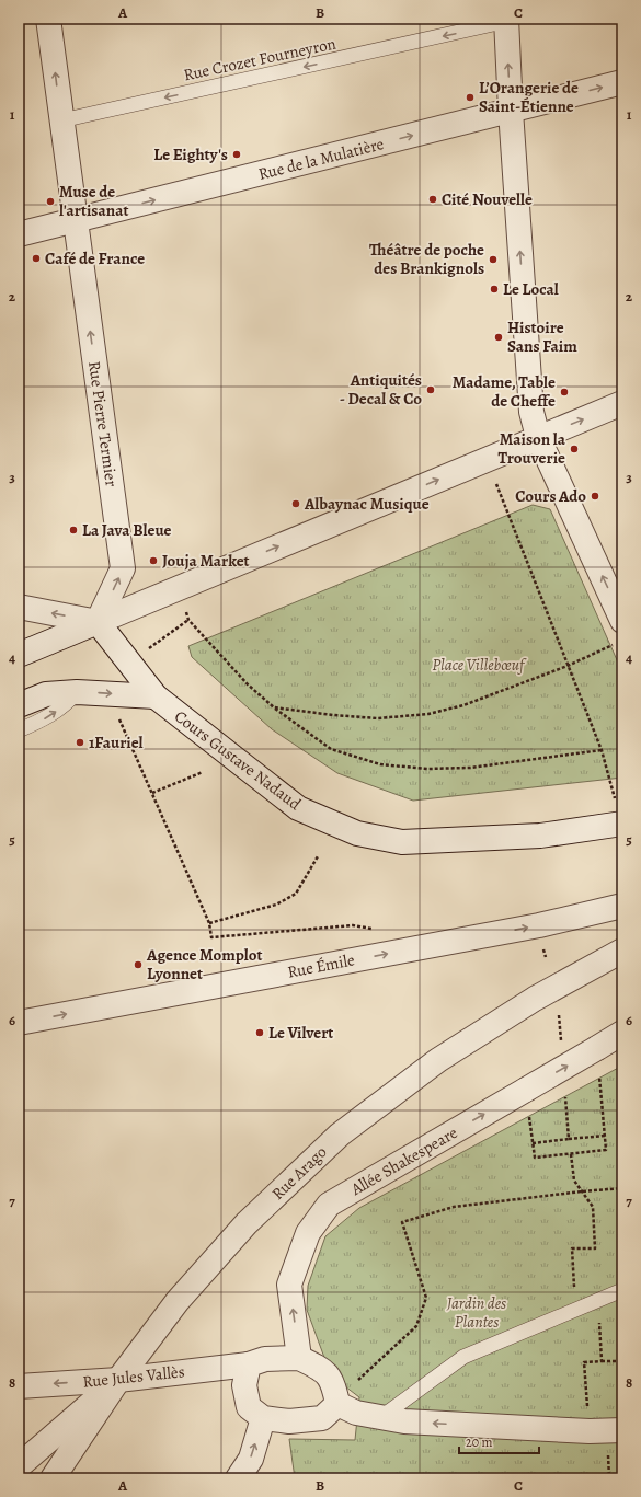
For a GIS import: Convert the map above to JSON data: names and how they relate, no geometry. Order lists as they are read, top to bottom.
{
  "streets": {
    "street": [
      "Rue de la Mulatière",
      "Rue Pierre Termier",
      "Cours Gustave Nadaud",
      "Rue Émile",
      "Allée Shakespeare",
      "Rue Arago",
      "Rue Jules Vallès"
    ],
    "lane": ["Rue Crozet Fourneyron"]
  },
  "crossings": [
    ["Rue Crozet Fourneyron", "Rue Pierre Termier"],
    ["Rue de la Mulatière", "Rue Pierre Termier"],
    ["Rue Pierre Termier", "Cours Gustave Nadaud"],
    ["Allée Shakespeare", "Rue Jules Vallès"],
    ["Rue Arago", "Rue Jules Vallès"]
  ],
  "one_way": [
    "Rue Crozet Fourneyron",
    "Rue de la Mulatière",
    "Rue Pierre Termier",
    "Rue Émile",
    "Allée Shakespeare",
    "Rue Jules Vallès"
  ],
  "parks": ["Place Villebœuf", "Jardin des Plantes"],
  "places": [
    "L’Orangerie de Saint-Étienne",
    "Le Eighty's",
    "Cité Nouvelle",
    "Muse de l'artisanat",
    "Café de France",
    "Théâtre de poche des Brankignols",
    "Le Local",
    "Histoire Sans Faim",
    "Antiquités - Decal & Co",
    "Madame, Table de Cheffe",
    "Maison la Trouverie",
    "Cours Ado",
    "Albaynac Musique",
    "La Java Bleue",
    "Jouja Market",
    "1Fauriel",
    "Agence Momplot Lyonnet",
    "Le Vilvert"
  ],
  "scale_bar": "20 m",
  "grid": {
    "columns": ["A", "B", "C"],
    "rows": [
      "1",
      "2",
      "3",
      "4",
      "5",
      "6",
      "7",
      "8"
    ]
  }
}
